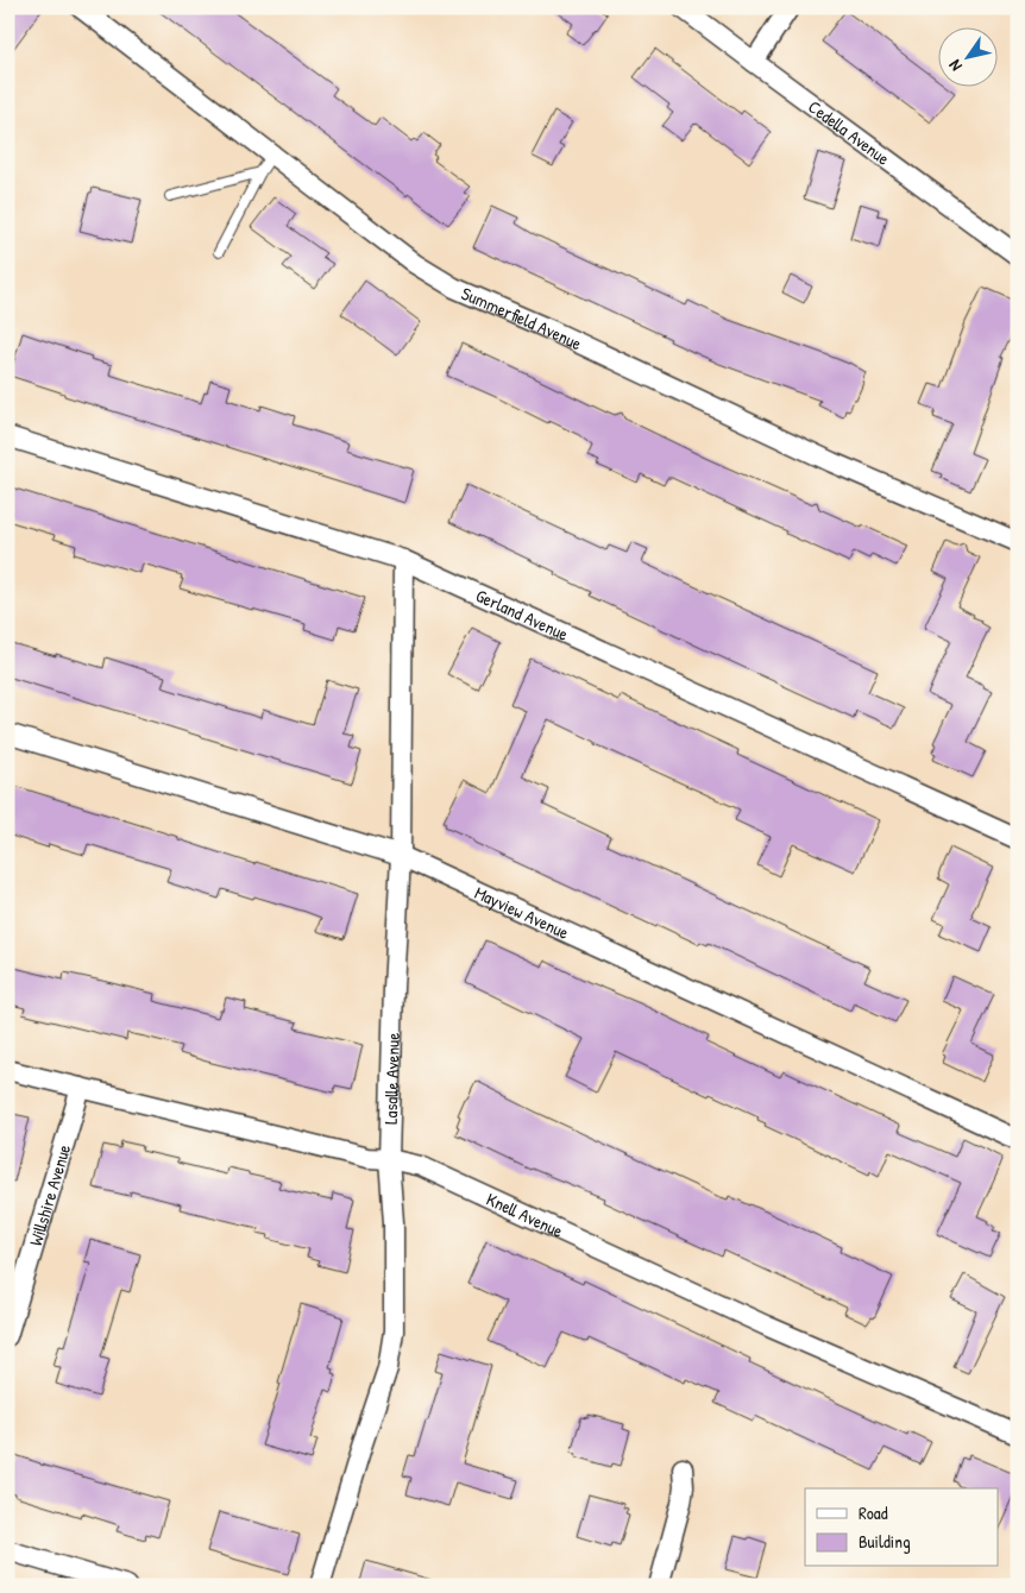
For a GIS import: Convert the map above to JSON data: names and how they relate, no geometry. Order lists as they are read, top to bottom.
{
  "streets": {
    "street": [
      "Cedella Avenue",
      "Summerfield Avenue",
      "Gerland Avenue",
      "Mayview Avenue",
      "Lasalle Avenue",
      "Willshire Avenue",
      "Knell Avenue"
    ]
  },
  "crossings": [
    ["Gerland Avenue", "Lasalle Avenue"],
    ["Mayview Avenue", "Lasalle Avenue"],
    ["Lasalle Avenue", "Knell Avenue"],
    ["Willshire Avenue", "Knell Avenue"]
  ],
  "legend": ["Road", "Building"],
  "north": "bottom left"
}
